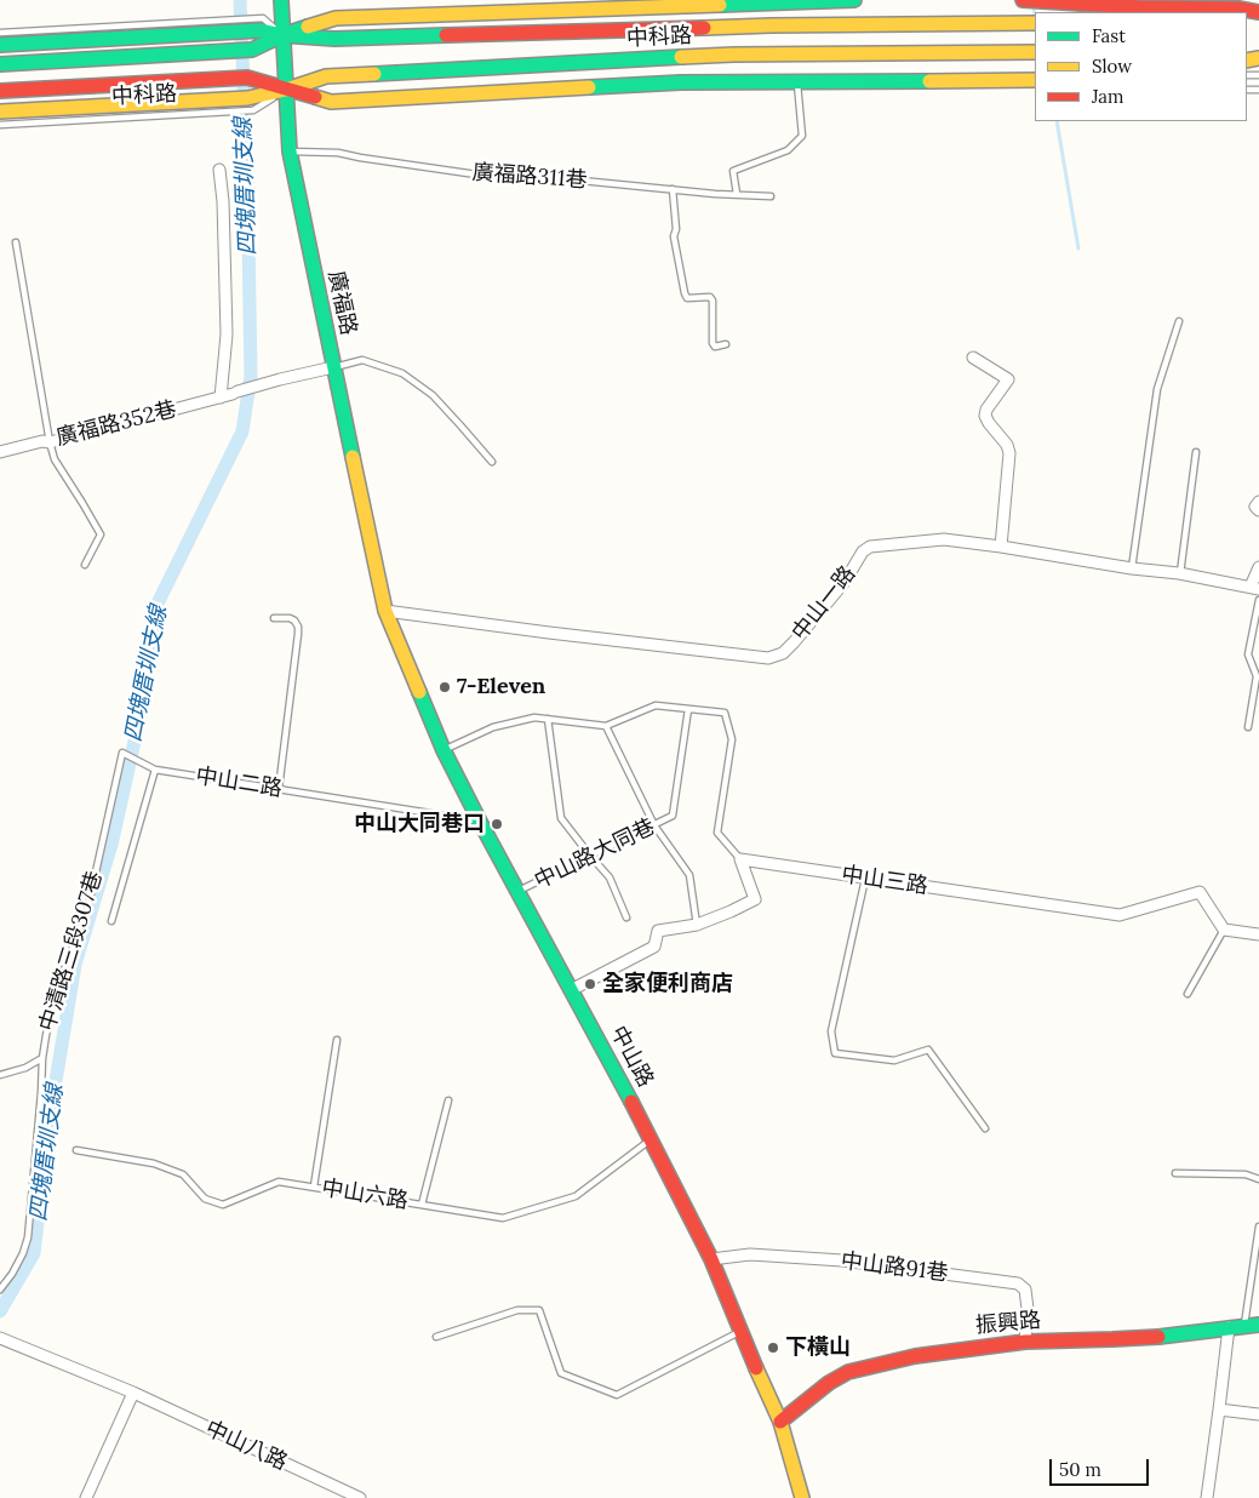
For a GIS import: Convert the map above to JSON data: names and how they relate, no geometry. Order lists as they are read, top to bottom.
{
  "streets": {
    "street": [
      "中科路",
      "廣福路",
      "廣福路352巷",
      "中山一路",
      "中山三路",
      "中山路",
      "中山路91巷",
      "振興路",
      "中山八路"
    ],
    "lane": [
      "廣福路311巷",
      "中山二路",
      "中山路大同巷",
      "中清路三段307巷",
      "中山六路"
    ]
  },
  "crossings": [
    ["中科路", "廣福路"],
    ["廣福路311巷", "廣福路"],
    ["廣福路", "廣福路352巷"],
    ["廣福路", "中山一路"],
    ["廣福路", "中山路"],
    ["中山一路", "中山路"],
    ["中山二路", "中清路三段307巷"],
    ["中山二路", "中山路"],
    ["中山路大同巷", "中山路"],
    ["中山路", "中山六路"],
    ["中山路", "中山路91巷"],
    ["中山路", "振興路"],
    ["中山路91巷", "振興路"]
  ],
  "water": ["四塊厝圳支線"],
  "places": [
    "7-Eleven",
    "中山大同巷口",
    "全家便利商店",
    "下橫山"
  ],
  "legend": ["Fast", "Slow", "Jam"],
  "scale_bar": "50 m"
}
